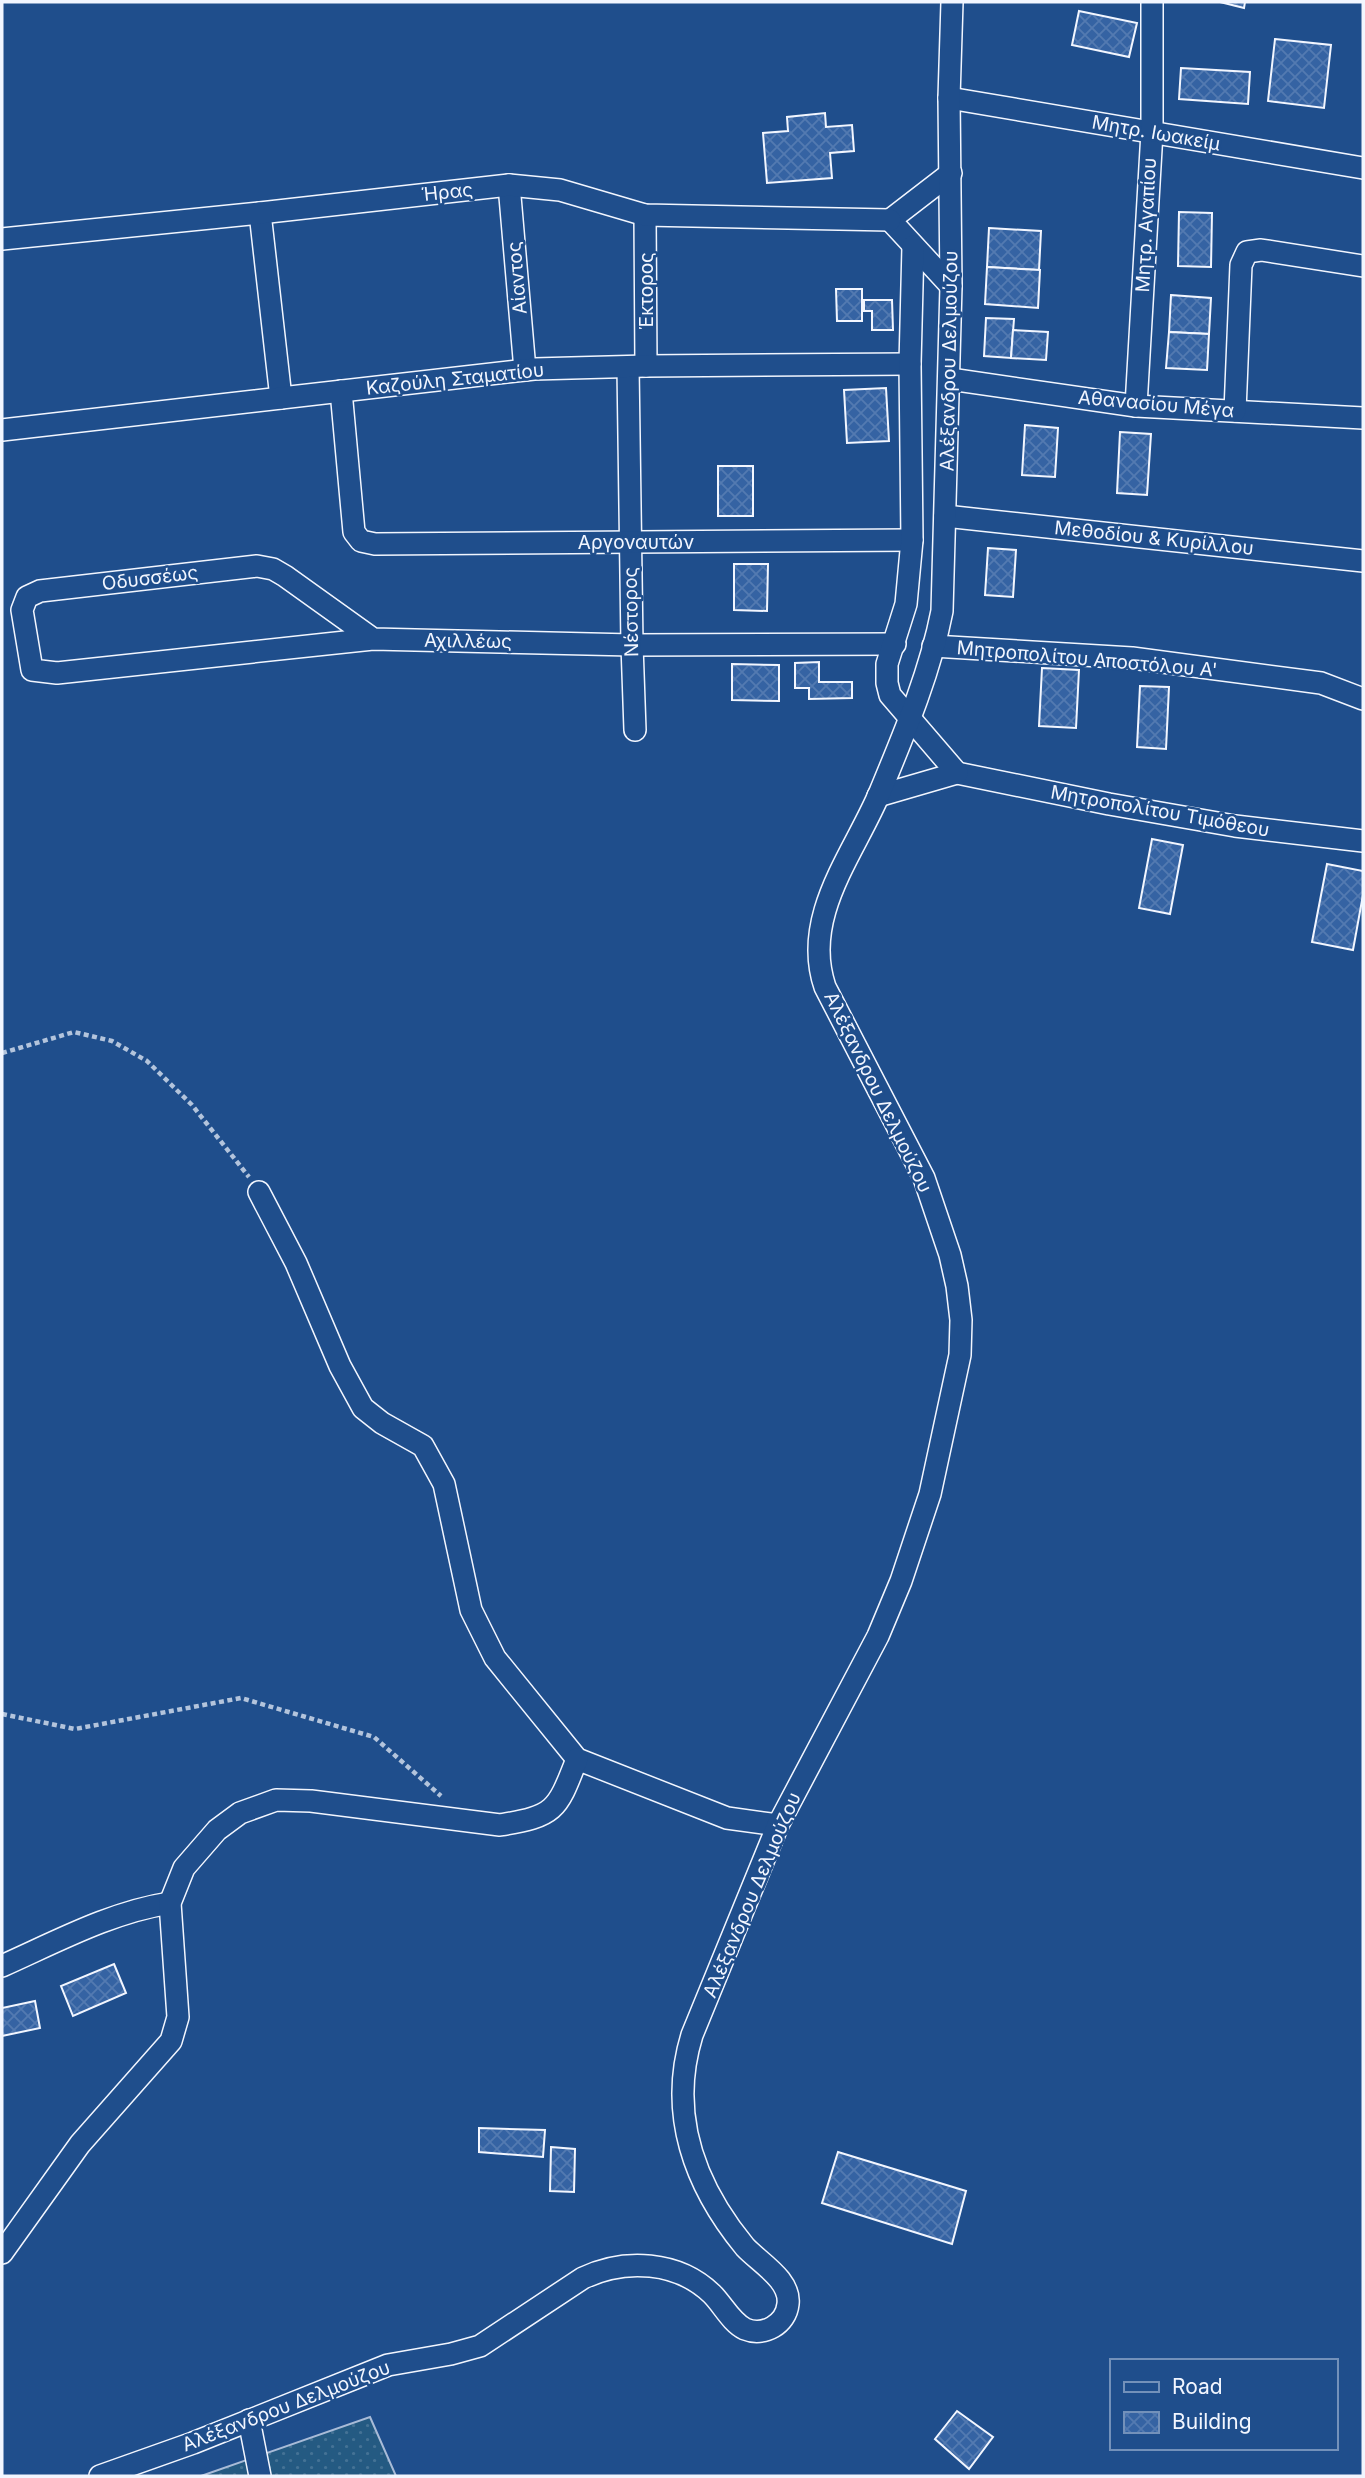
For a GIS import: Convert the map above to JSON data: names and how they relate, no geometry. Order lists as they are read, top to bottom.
{
  "streets": {
    "street": [
      "Μητρ. Ιωακείμ",
      "Ήρας",
      "Μητρ. Αγαπίου",
      "Αίαντος",
      "Έκτορος",
      "Αλέξανδρου Δελμούζου",
      "Καζούλη Σταματίου",
      "Αθανασίου Μέγα",
      "Μεθοδίου & Κυρίλλου",
      "Αργοναυτών",
      "Οδυσσέως",
      "Νέστορος",
      "Αχιλλέως",
      "Μητροπολίτου Αποστόλου Α'",
      "Μητροπολίτου Τιμόθεου"
    ]
  },
  "crossings": [
    ["Μητρ. Ιωακείμ", "Μητρ. Αγαπίου"],
    ["Μητρ. Ιωακείμ", "Αλέξανδρου Δελμούζου"],
    ["Ήρας", "Αίαντος"],
    ["Ήρας", "Έκτορος"],
    ["Μητρ. Αγαπίου", "Αθανασίου Μέγα"],
    ["Αίαντος", "Καζούλη Σταματίου"],
    ["Έκτορος", "Καζούλη Σταματίου"],
    ["Έκτορος", "Νέστορος"],
    ["Αλέξανδρου Δελμούζου", "Καζούλη Σταματίου"],
    ["Αλέξανδρου Δελμούζου", "Αθανασίου Μέγα"],
    ["Αλέξανδρου Δελμούζου", "Μεθοδίου & Κυρίλλου"],
    ["Αλέξανδρου Δελμούζου", "Αργοναυτών"],
    ["Αλέξανδρου Δελμούζου", "Αχιλλέως"],
    ["Αλέξανδρου Δελμούζου", "Μητροπολίτου Αποστόλου Α'"],
    ["Καζούλη Σταματίου", "Αργοναυτών"],
    ["Καζούλη Σταματίου", "Νέστορος"],
    ["Αργοναυτών", "Νέστορος"],
    ["Οδυσσέως", "Αχιλλέως"],
    ["Νέστορος", "Αχιλλέως"]
  ],
  "legend": ["Road", "Building"]
}
